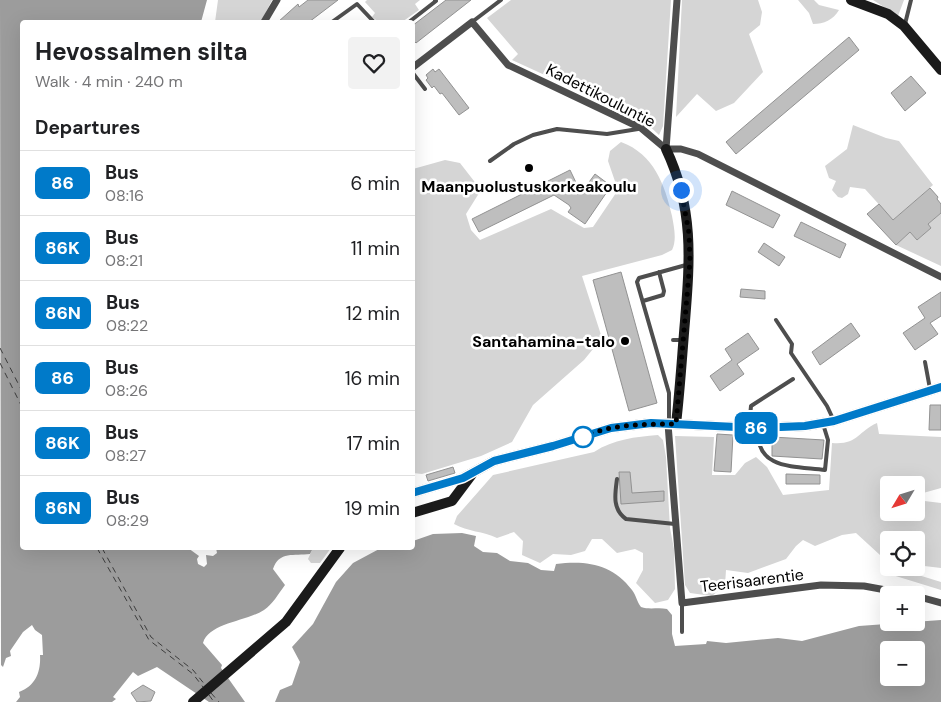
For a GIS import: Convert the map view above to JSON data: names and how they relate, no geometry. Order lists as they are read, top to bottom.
{
  "streets": {
    "main road": ["Kadettikouluntie"],
    "street": ["Teerisaarentie"]
  },
  "crossings": [
    ["Kadettikouluntie", "Teerisaarentie"]
  ],
  "places": ["Maanpuolustuskorkeakoulu", "Santahamina-talo"],
  "lines": ["bus line 86"],
  "north": "bottom left",
  "page": {
    "on_map": "86",
    "heading": [
      ["Hevossalmen silta", "Walk · 4 min · 240 m"],
      "Departures"
    ],
    "list": [
      {
        "mark": "86",
        "name": "Bus",
        "note": "08:16",
        "value": "6 min"
      },
      {
        "mark": "86K",
        "name": "Bus",
        "note": "08:21",
        "value": "11 min"
      },
      {
        "mark": "86N",
        "name": "Bus",
        "note": "08:22",
        "value": "12 min"
      },
      {
        "mark": "86",
        "name": "Bus",
        "note": "08:26",
        "value": "16 min"
      },
      {
        "mark": "86K",
        "name": "Bus",
        "note": "08:27",
        "value": "17 min"
      },
      {
        "mark": "86N",
        "name": "Bus",
        "note": "08:29",
        "value": "19 min"
      }
    ],
    "map_buttons": ["+", "−"]
  }
}
